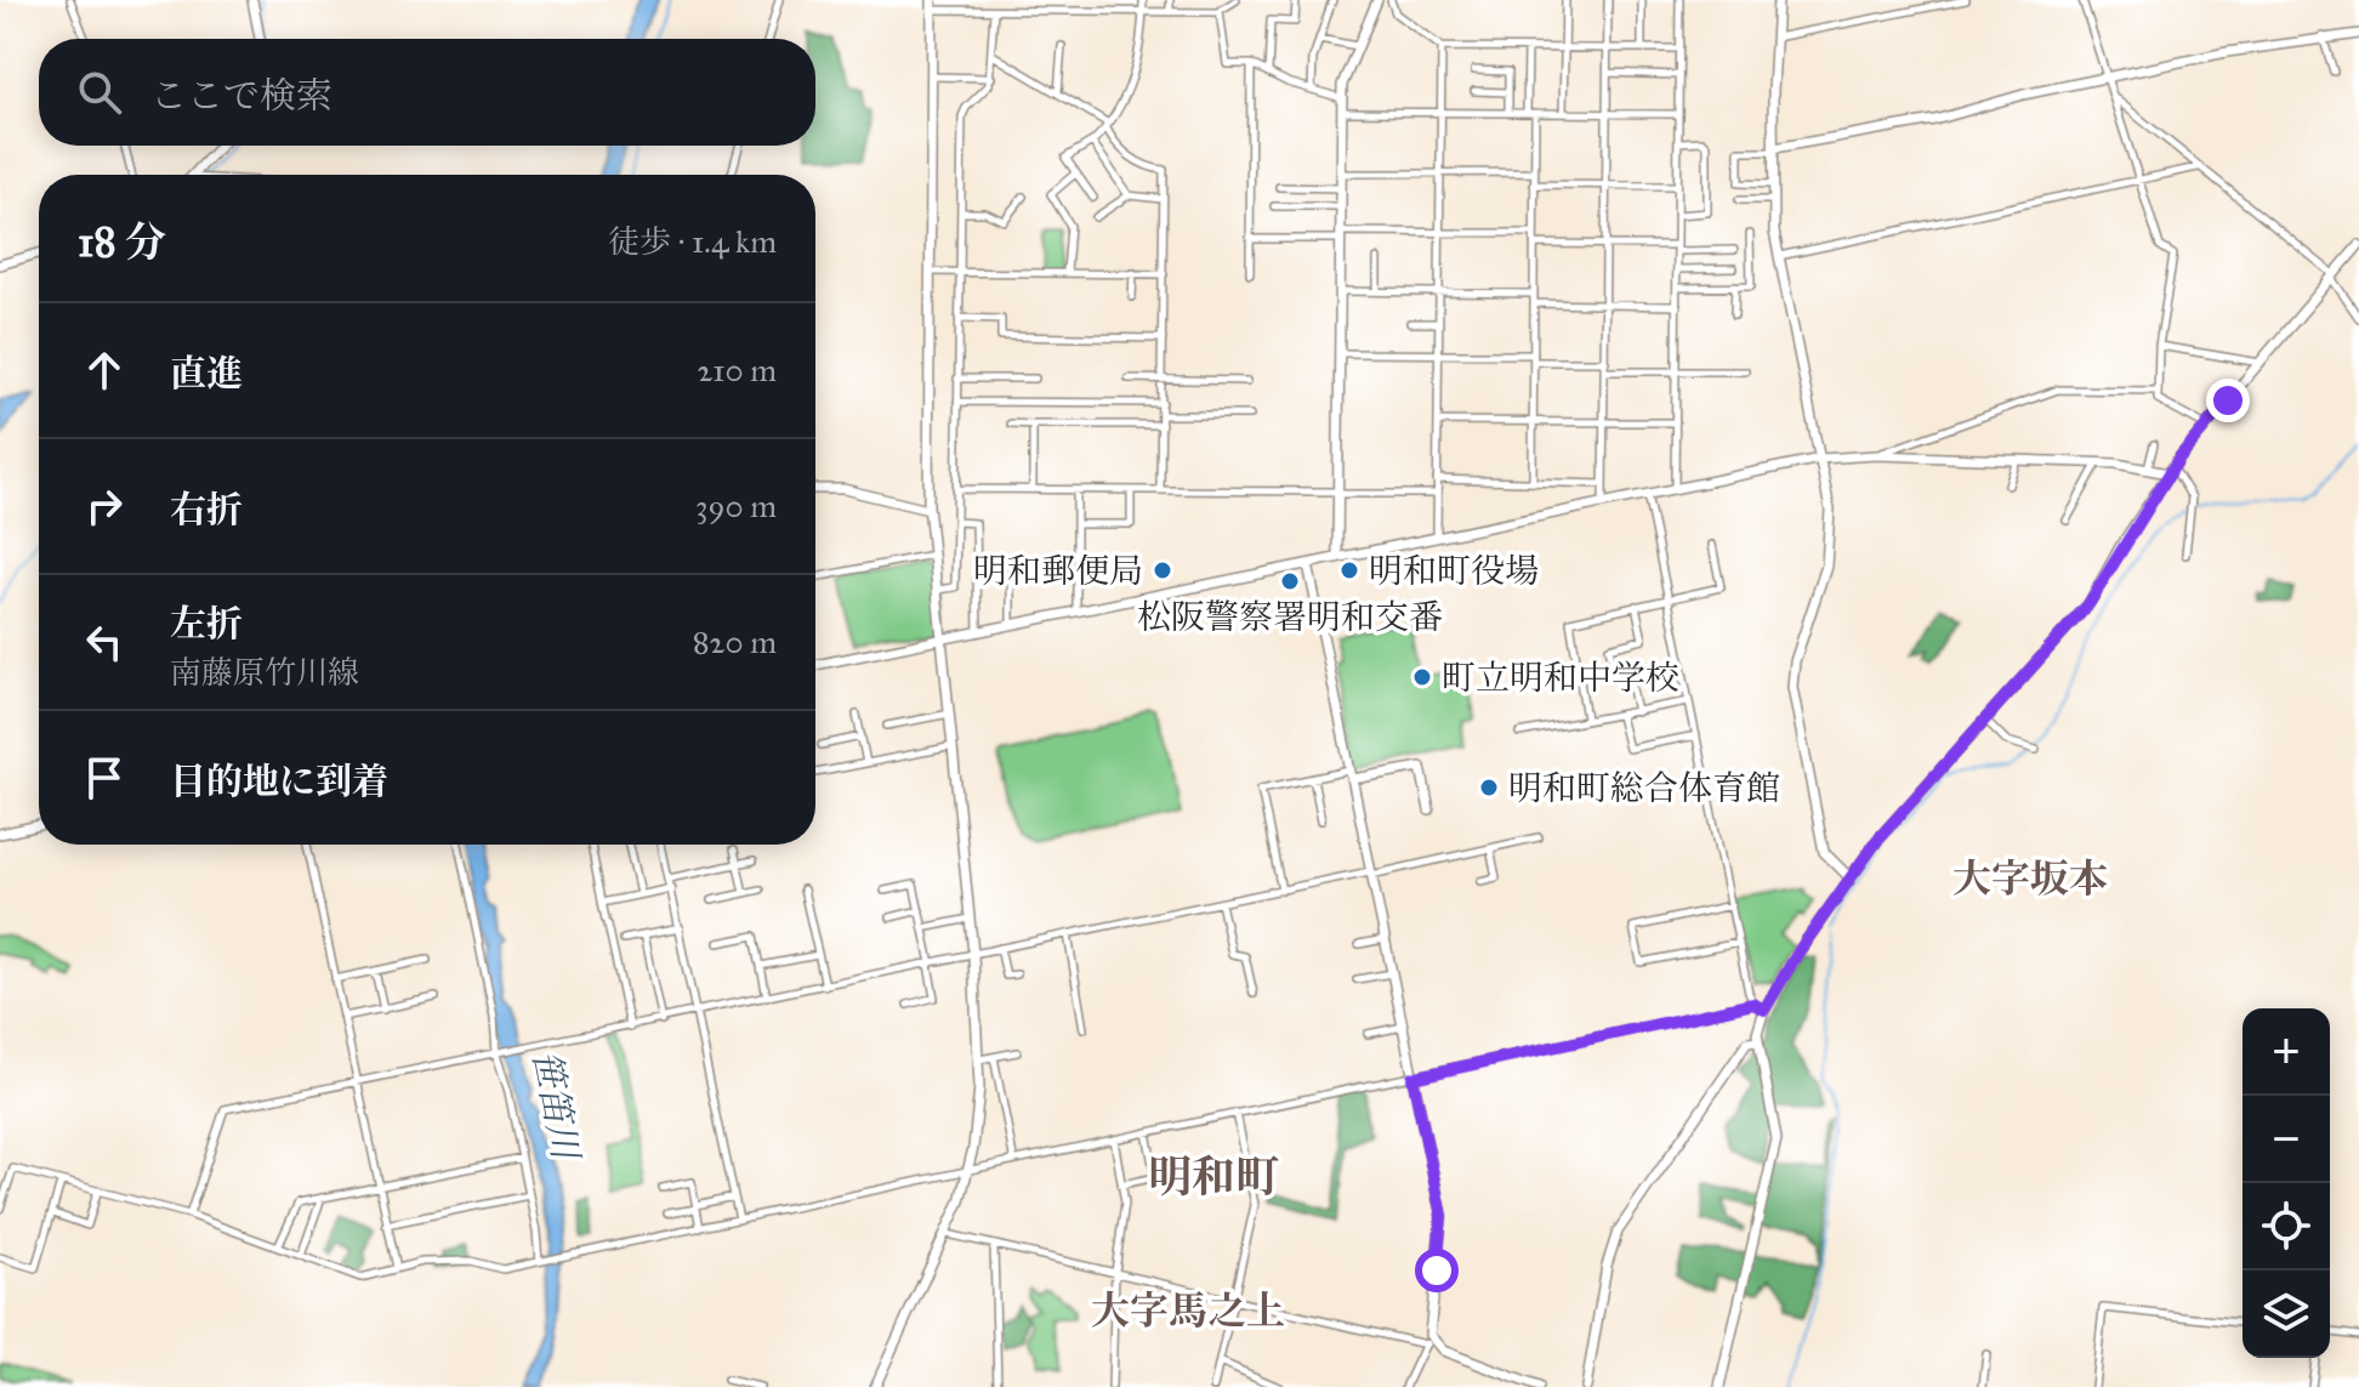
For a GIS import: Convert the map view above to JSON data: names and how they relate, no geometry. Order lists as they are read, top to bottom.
{
  "districts": ["大字坂本", "明和町", "大字馬之上"],
  "water": ["笹笛川"],
  "places": [
    "明和郵便局",
    "明和町役場",
    "松阪警察署明和交番",
    "町立明和中学校",
    "明和町総合体育館"
  ],
  "page": {
    "search": "ここで検索",
    "heading": ["18 分", "徒歩 · 1.4 km"],
    "list": [
      ["直進", "210 m"],
      ["右折", "390 m"],
      ["左折", "南藤原竹川線", "820 m"],
      "目的地に到着"
    ],
    "map_buttons": ["+", "−"]
  }
}
